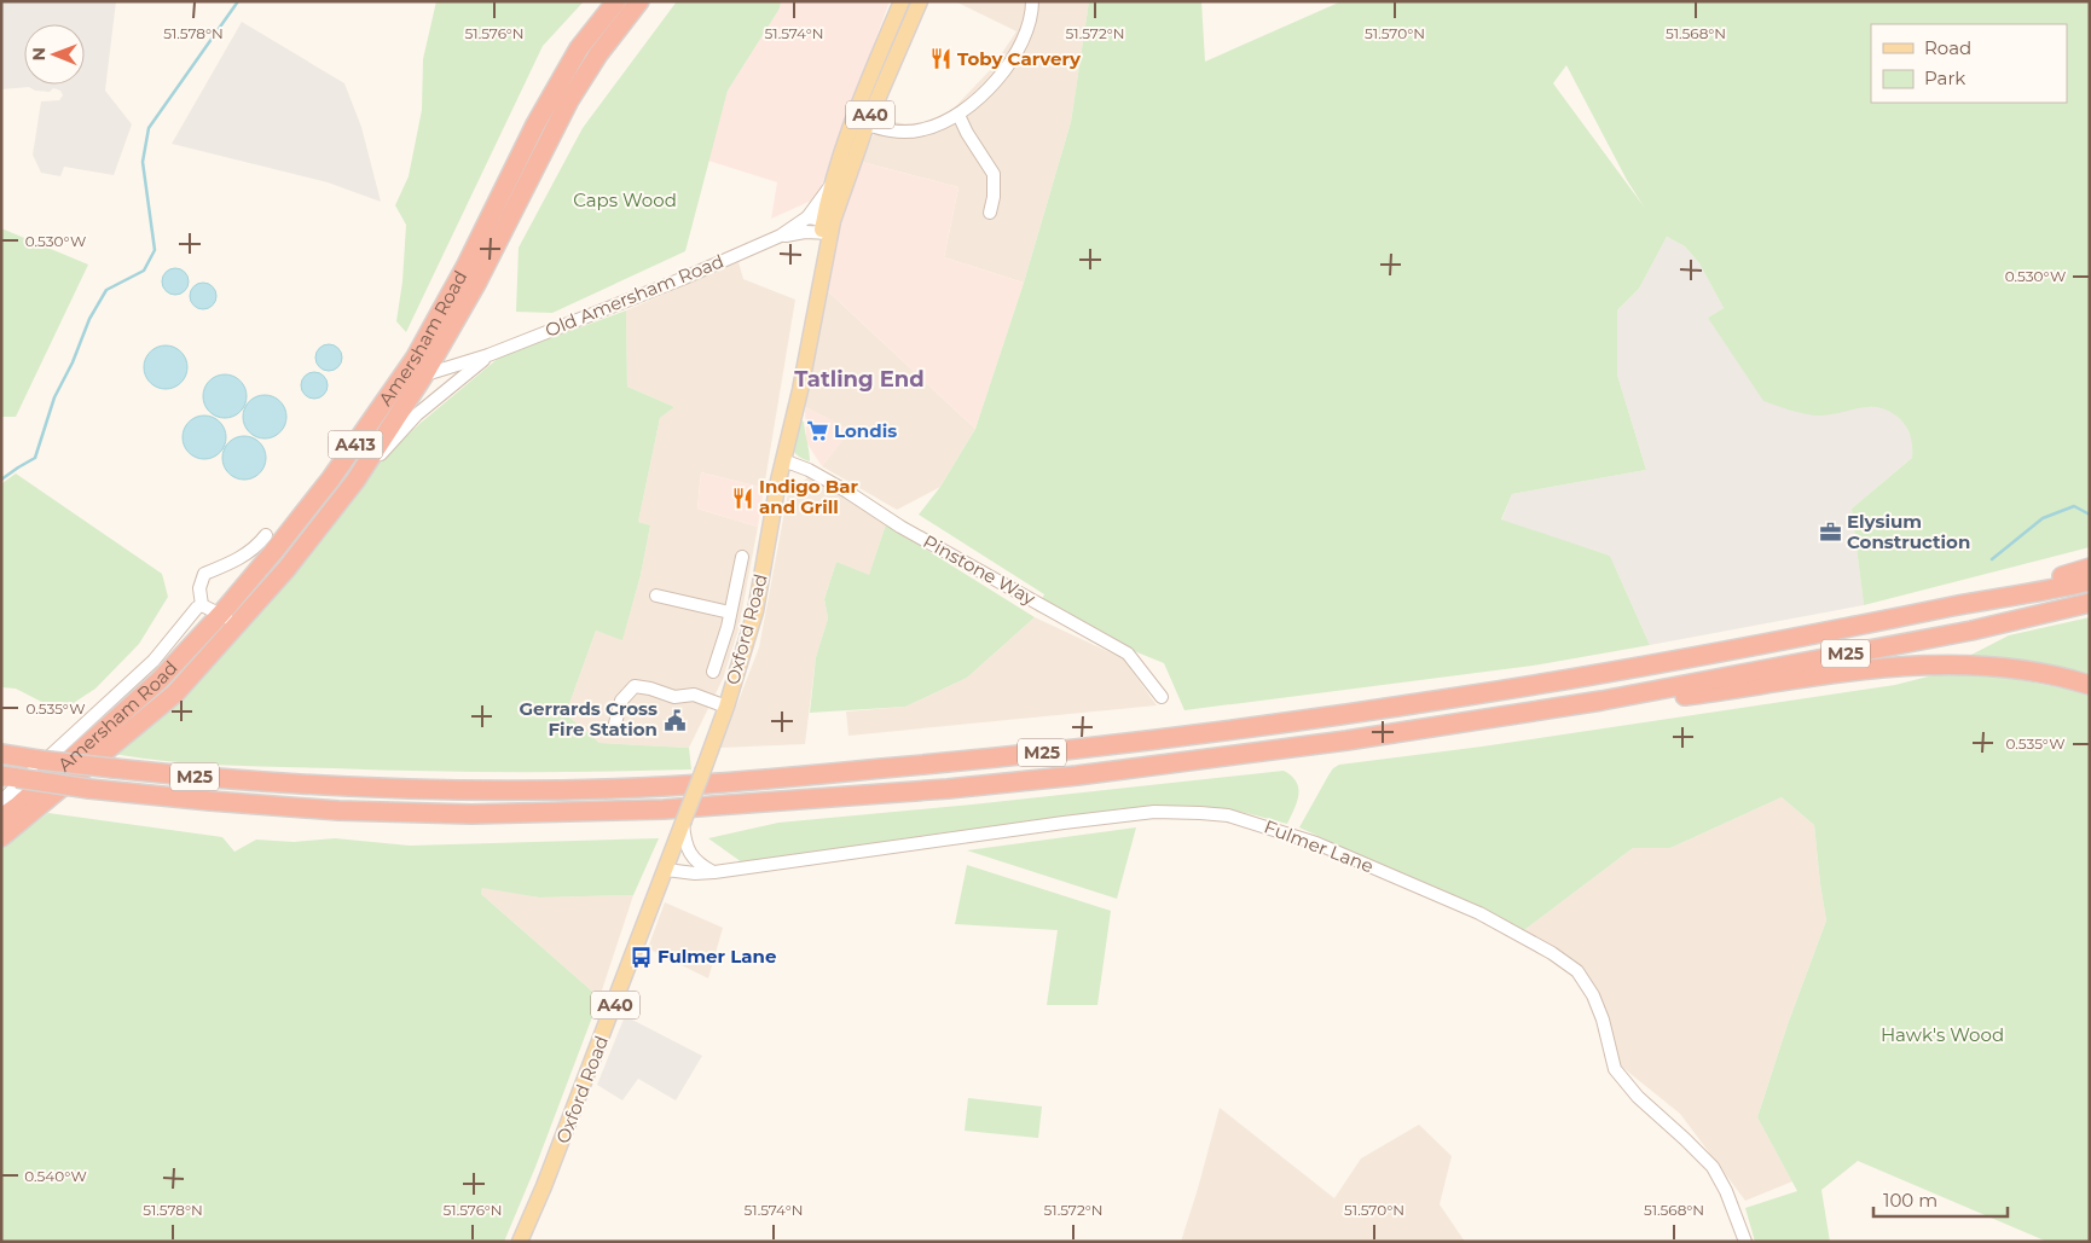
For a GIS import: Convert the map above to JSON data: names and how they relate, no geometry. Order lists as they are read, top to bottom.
{
  "streets": {
    "highway": ["Amersham Road", "A413", "M25"],
    "main road": ["A40", "Oxford Road"],
    "street": ["Old Amersham Road", "Pinstone Way", "Fulmer Lane"]
  },
  "crossings": [
    ["A40", "Old Amersham Road"],
    ["A40", "Oxford Road"],
    ["Old Amersham Road", "Amersham Road"],
    ["Old Amersham Road", "A413"],
    ["Old Amersham Road", "Oxford Road"],
    ["Pinstone Way", "Oxford Road"],
    ["Oxford Road", "Fulmer Lane"]
  ],
  "districts": ["Tatling End"],
  "parks": ["Caps Wood", "Hawk's Wood"],
  "places": {
    "restaurant": ["Toby Carvery", "Indigo Bar and Grill"],
    "supermarket": ["Londis"],
    "office": ["Elysium Construction"],
    "public building": ["Gerrards Cross Fire Station"],
    "bus stop": ["Fulmer Lane"]
  },
  "legend": ["Road", "Park"],
  "scale_bar": "100 m",
  "north": "left",
  "coordinates": [
    "51.578°N",
    "51.576°N",
    "51.574°N",
    "51.572°N",
    "51.570°N",
    "51.568°N",
    "0.530°W",
    "0.535°W",
    "0.540°W"
  ]
}
